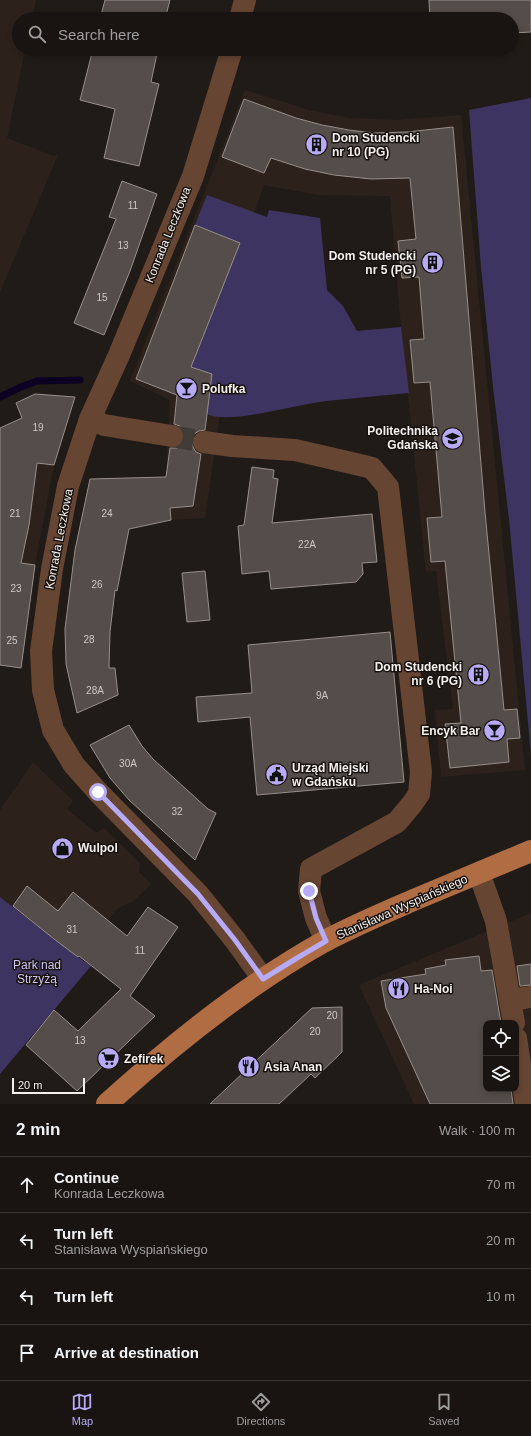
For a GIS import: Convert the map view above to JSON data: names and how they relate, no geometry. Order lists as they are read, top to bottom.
{
  "streets": {
    "main road": ["Stanisława Wyspiańskiego"],
    "street": ["Konrada Leczkowa"]
  },
  "crossings": [
    ["Konrada Leczkowa", "Stanisława Wyspiańskiego"]
  ],
  "parks": ["Park nad Strzyżą"],
  "places": {
    "building": ["Dom Studencki nr 10 (PG)", "Dom Studencki nr 5 (PG)", "Dom Studencki nr 6 (PG)"],
    "bar": ["Polufka", "Encyk Bar"],
    "school or university": ["Politechnika Gdańska"],
    "public building": ["Urząd Miejski w Gdańsku"],
    "shop": ["Wulpol"],
    "restaurant": ["Ha-Noi", "Asia Anan"],
    "supermarket": ["Zefirek"]
  },
  "house_numbers": [
    "11",
    "13",
    "15",
    "19",
    "21",
    "24",
    "22A",
    "26",
    "23",
    "28",
    "25",
    "28A",
    "9A",
    "30A",
    "32",
    "31",
    "11",
    "20",
    "20",
    "13"
  ],
  "scale_bar": "20 m",
  "page": {
    "search": "Search here",
    "scale": "20 m",
    "heading": ["2 min", "Walk · 100 m"],
    "list": [
      ["Continue", "Konrada Leczkowa", "70 m"],
      ["Turn left", "Stanisława Wyspiańskiego", "20 m"],
      ["Turn left", "10 m"],
      "Arrive at destination"
    ],
    "nav": ["Map", "Directions", "Saved"]
  }
}
